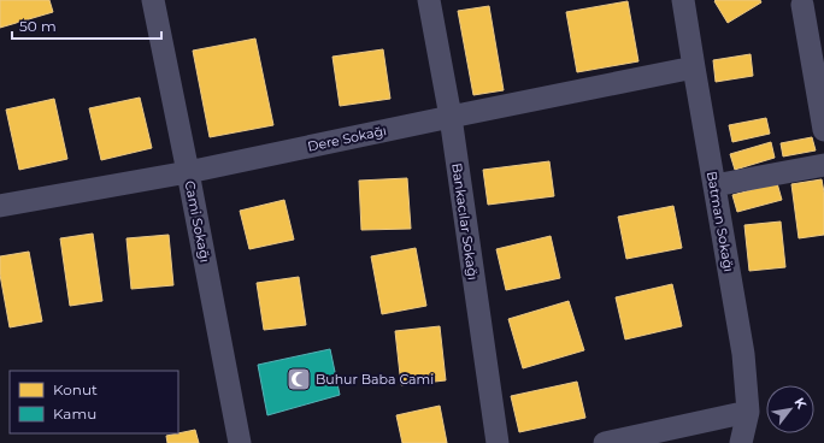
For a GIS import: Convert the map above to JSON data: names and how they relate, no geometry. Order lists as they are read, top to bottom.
{
  "streets": {
    "street": [
      "Dere Sokağı",
      "Cami Sokağı",
      "Bankacılar Sokağı",
      "Batman Sokağı"
    ]
  },
  "crossings": [
    ["Dere Sokağı", "Cami Sokağı"],
    ["Dere Sokağı", "Bankacılar Sokağı"],
    ["Dere Sokağı", "Batman Sokağı"]
  ],
  "places": {
    "mosque": ["Buhur Baba Cami"]
  },
  "legend": ["Konut", "Kamu"],
  "scale_bar": "50 m",
  "north": "top right"
}
